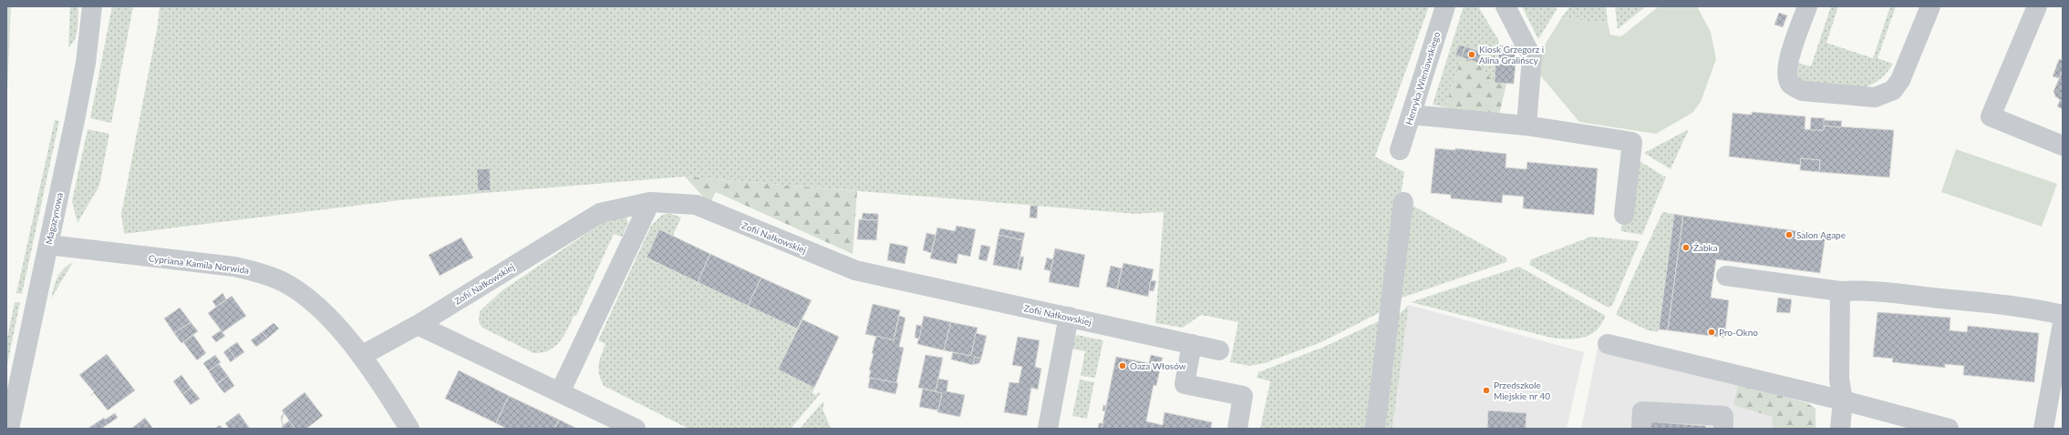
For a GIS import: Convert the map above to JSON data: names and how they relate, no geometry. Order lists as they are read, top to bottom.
{
  "streets": {
    "street": [
      "Henryka Wieniawskiego",
      "Magazynowa",
      "Zofii Nałkowskiej",
      "Cypriana Kamila Norwida"
    ]
  },
  "crossings": [
    ["Magazynowa", "Cypriana Kamila Norwida"],
    ["Zofii Nałkowskiej", "Cypriana Kamila Norwida"]
  ],
  "places": [
    "Kiosk Grzegorz i Alina Gralińscy",
    "Salon Agape",
    "Żabka",
    "Pro-Okno",
    "Oaza Włosów",
    "Przedszkole Miejskie nr 40"
  ]
}
